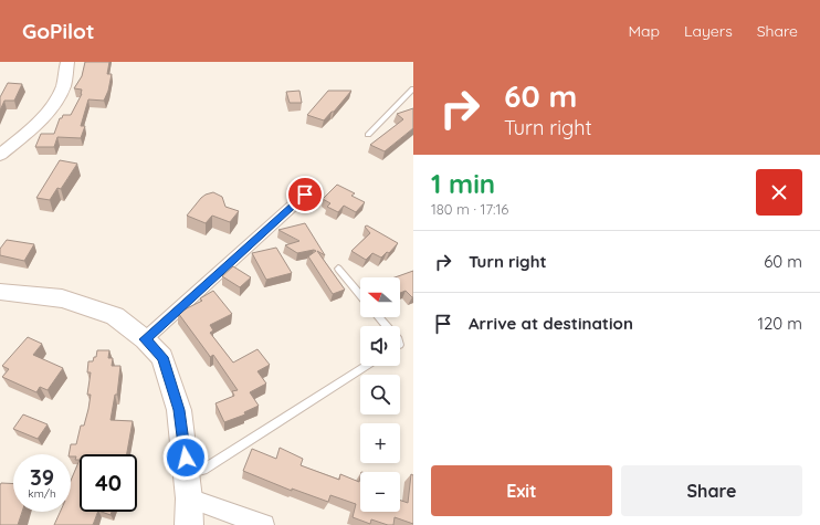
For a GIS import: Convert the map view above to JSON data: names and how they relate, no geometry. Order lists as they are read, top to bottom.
{
  "north": "left",
  "page": {
    "header": "GoPilot",
    "nav": ["Map", "Layers", "Share"],
    "turn": ["60 m", "Turn right"],
    "heading": ["1 min", "180 m · 17:16"],
    "list": [
      {
        "name": "Turn right",
        "value": "60 m"
      },
      {
        "name": "Arrive at destination",
        "value": "120 m"
      }
    ],
    "map_buttons": ["+", "−"],
    "speed": "39 km/h",
    "limit": "40",
    "buttons": ["Exit", "Share"]
  }
}
